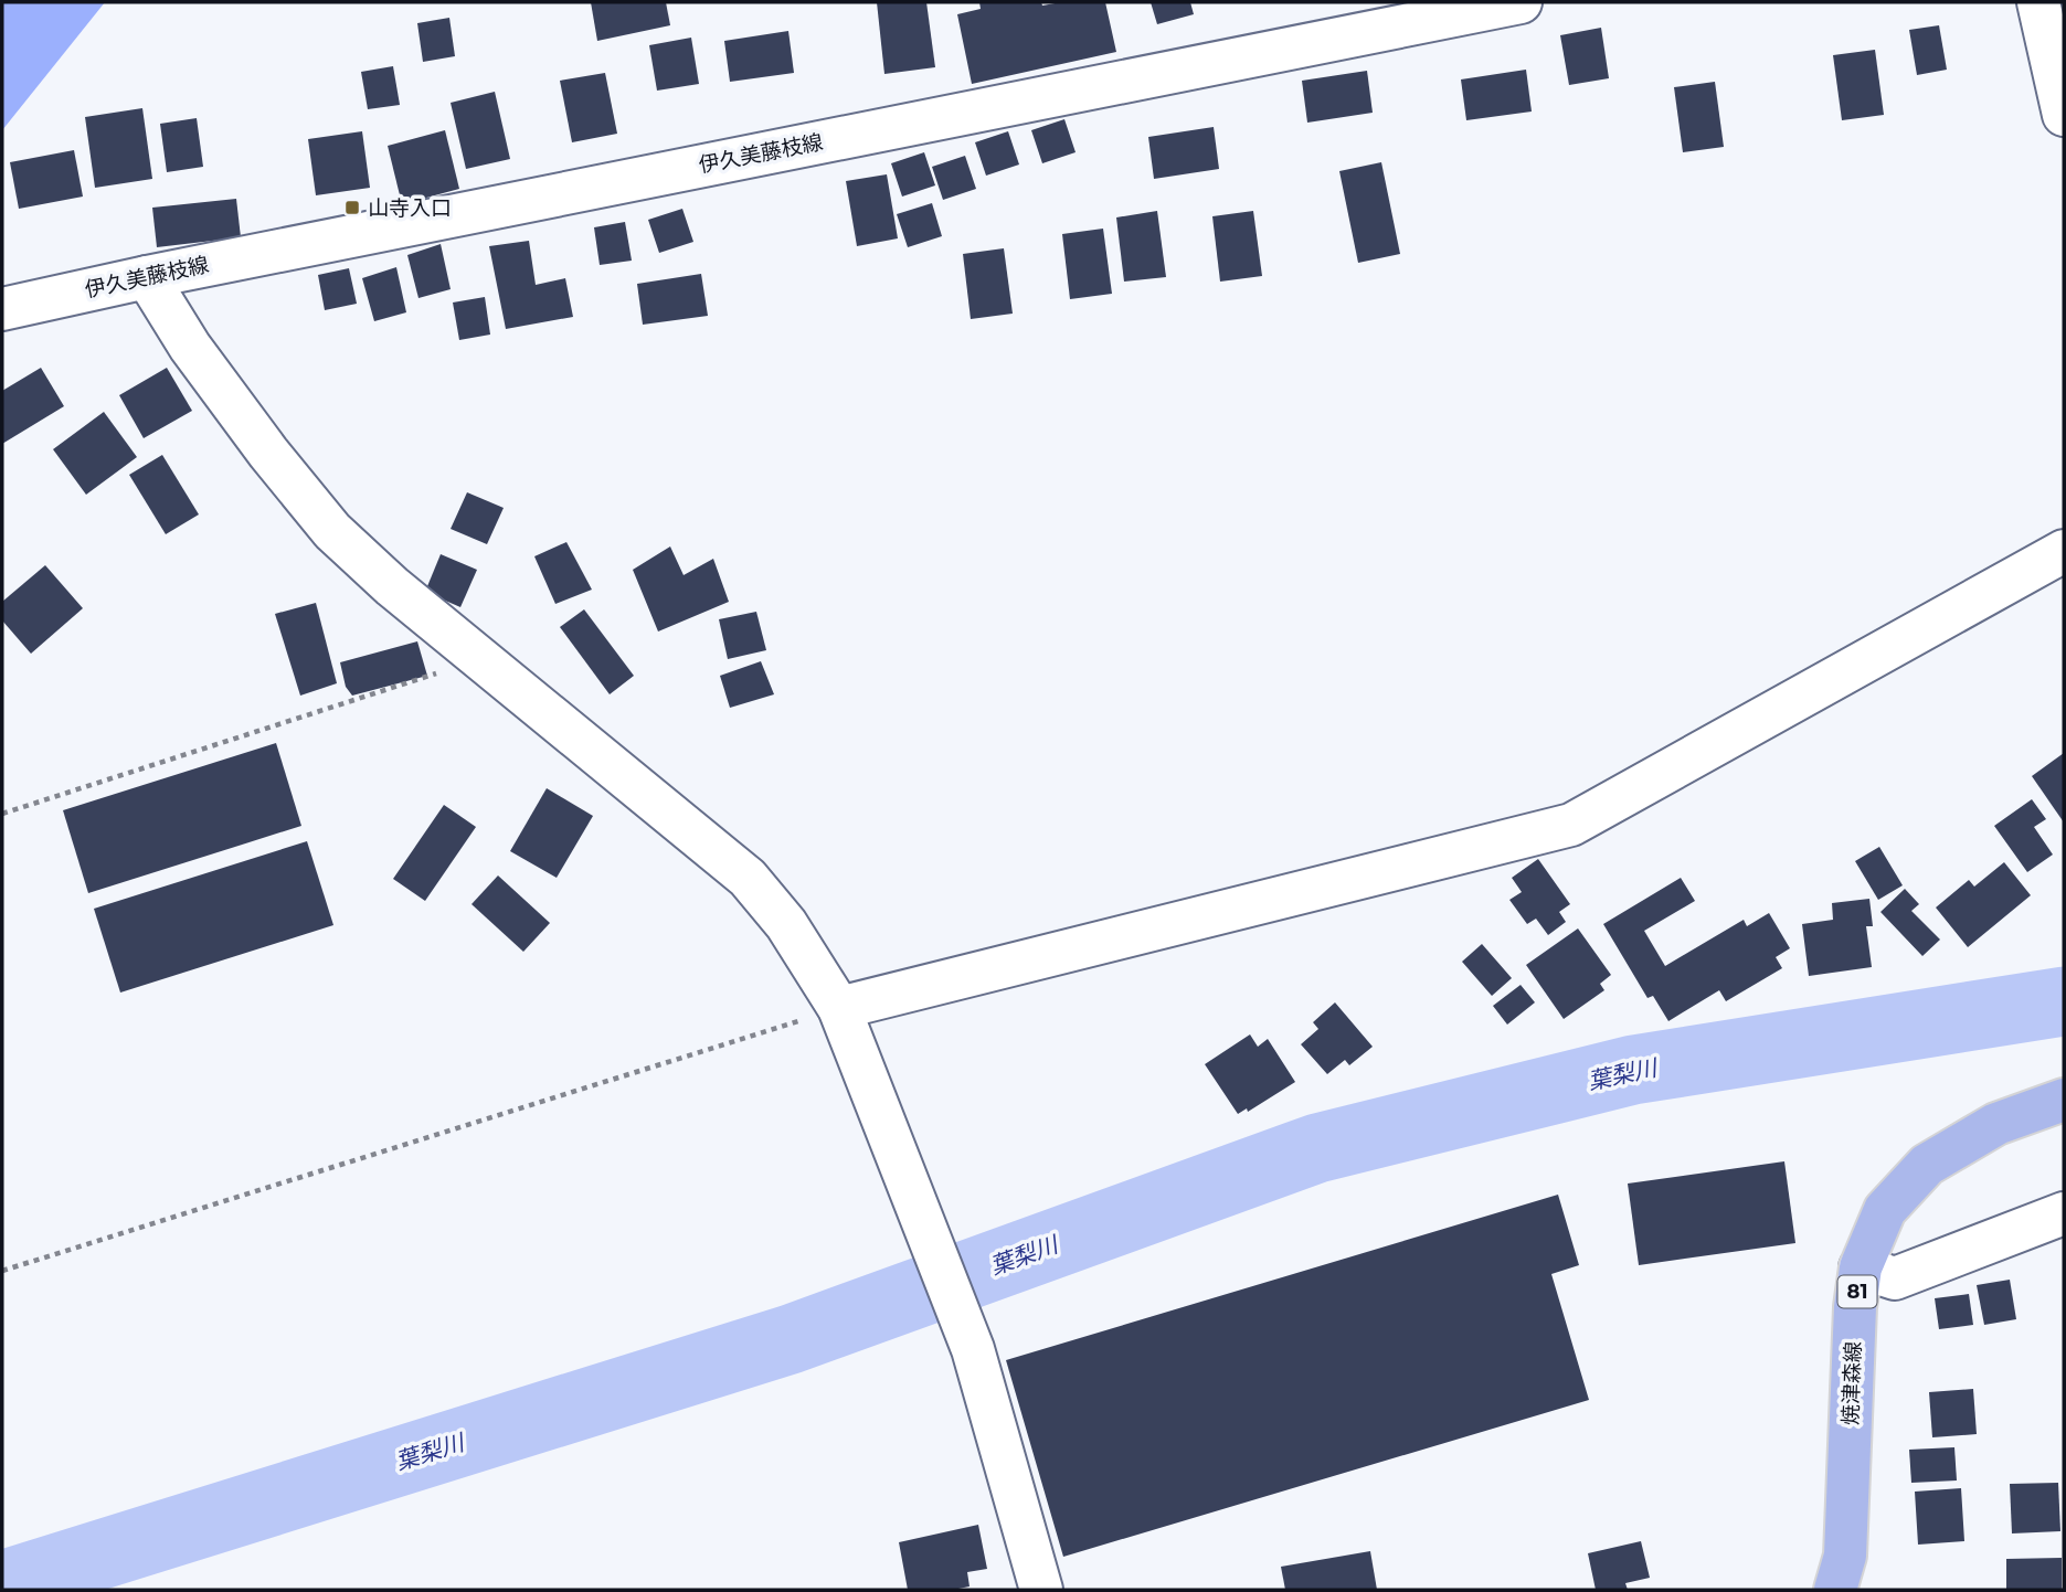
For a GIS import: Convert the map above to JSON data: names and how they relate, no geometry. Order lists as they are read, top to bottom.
{
  "streets": {
    "main road": ["81", "焼津森線"],
    "street": ["伊久美藤枝線"]
  },
  "water": ["葉梨川"],
  "places": {
    "transit": ["山寺入口"]
  }
}
